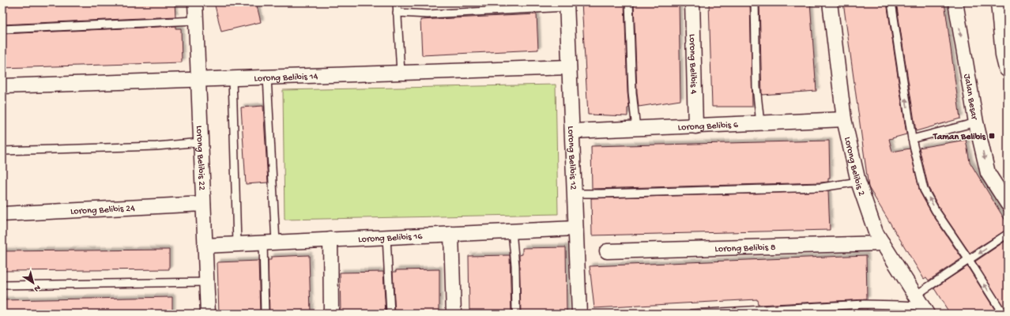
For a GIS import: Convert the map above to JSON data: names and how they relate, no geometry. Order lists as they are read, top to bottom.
{
  "streets": {
    "street": [
      "Lorong Belibis 4",
      "Lorong Belibis 14",
      "Jalan Besar",
      "Lorong Belibis 6",
      "Lorong Belibis 22",
      "Lorong Belibis 12",
      "Lorong Belibis 2",
      "Lorong Belibis 24",
      "Lorong Belibis 16",
      "Lorong Belibis 8"
    ]
  },
  "crossings": [
    ["Lorong Belibis 4", "Lorong Belibis 6"],
    ["Lorong Belibis 14", "Lorong Belibis 22"],
    ["Lorong Belibis 14", "Lorong Belibis 12"],
    ["Lorong Belibis 6", "Lorong Belibis 12"],
    ["Lorong Belibis 6", "Lorong Belibis 2"],
    ["Lorong Belibis 22", "Lorong Belibis 24"],
    ["Lorong Belibis 22", "Lorong Belibis 16"],
    ["Lorong Belibis 12", "Lorong Belibis 16"],
    ["Lorong Belibis 2", "Lorong Belibis 8"]
  ],
  "one_way": ["Jalan Besar"],
  "places": {
    "transit": ["Taman Belibis"]
  },
  "north": "bottom right"
}
